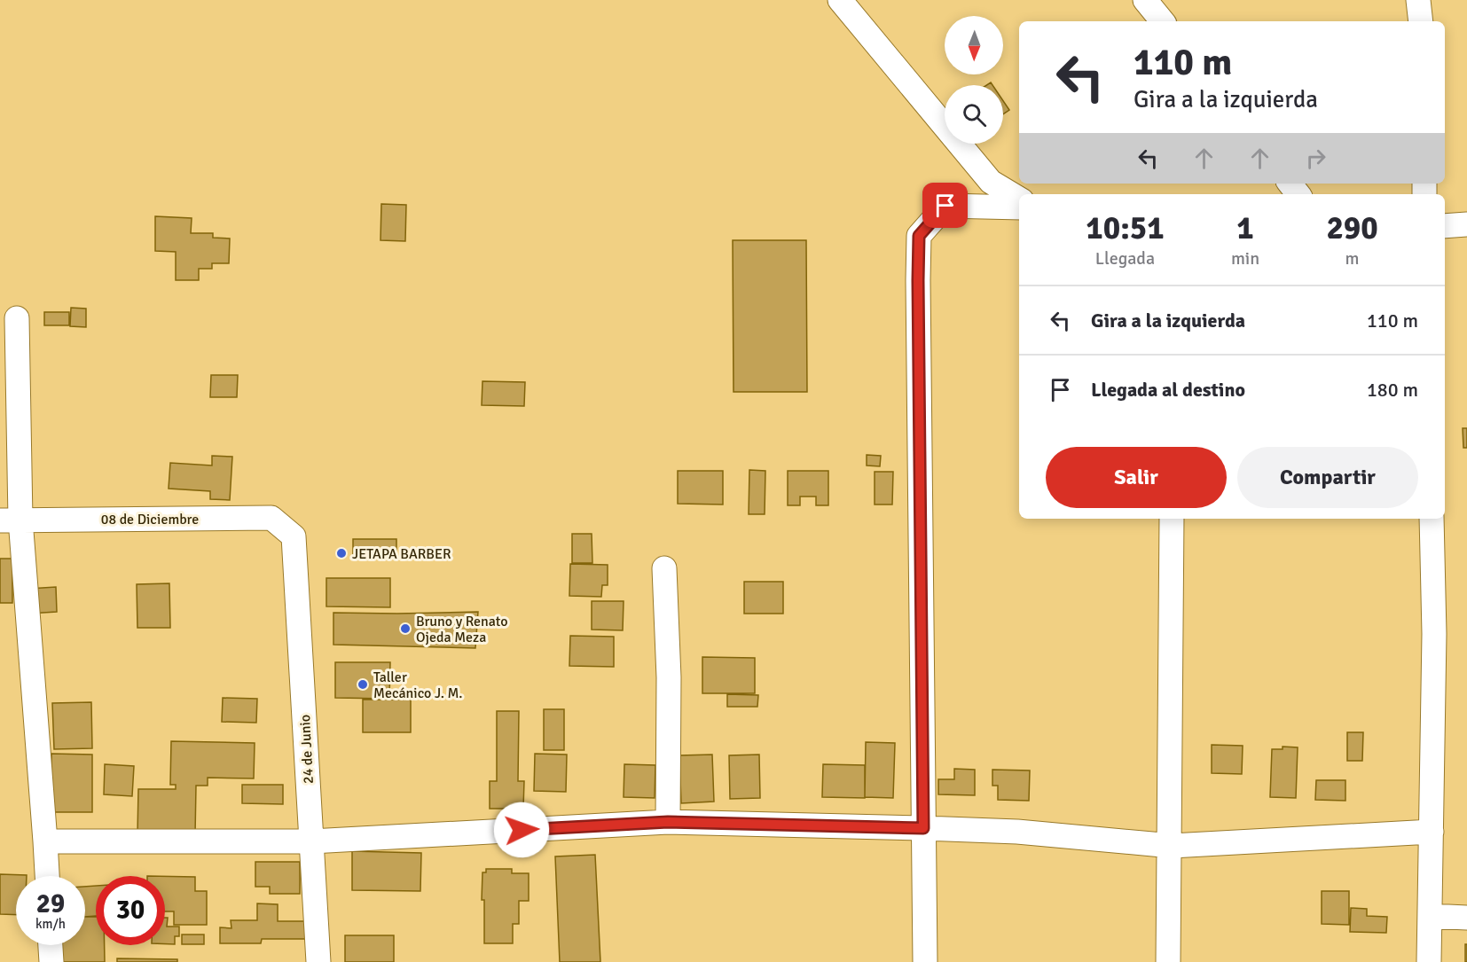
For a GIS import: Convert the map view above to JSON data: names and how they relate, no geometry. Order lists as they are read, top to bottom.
{
  "streets": {
    "street": ["08 de Diciembre", "24 de Junio"]
  },
  "crossings": [
    ["08 de Diciembre", "24 de Junio"]
  ],
  "places": ["JETAPA BARBER", "Bruno y Renato Ojeda Meza", "Taller Mecánico J. M."],
  "north": "bottom",
  "page": {
    "turn": ["110 m", "Gira a la izquierda"],
    "eta": [
      "10:51",
      "Llegada",
      "1",
      "min",
      "290",
      "m"
    ],
    "list": [
      {
        "name": "Gira a la izquierda",
        "value": "110 m"
      },
      {
        "name": "Llegada al destino",
        "value": "180 m"
      }
    ],
    "buttons": ["Salir", "Compartir"],
    "speed": "29 km/h",
    "limit": "30"
  }
}
